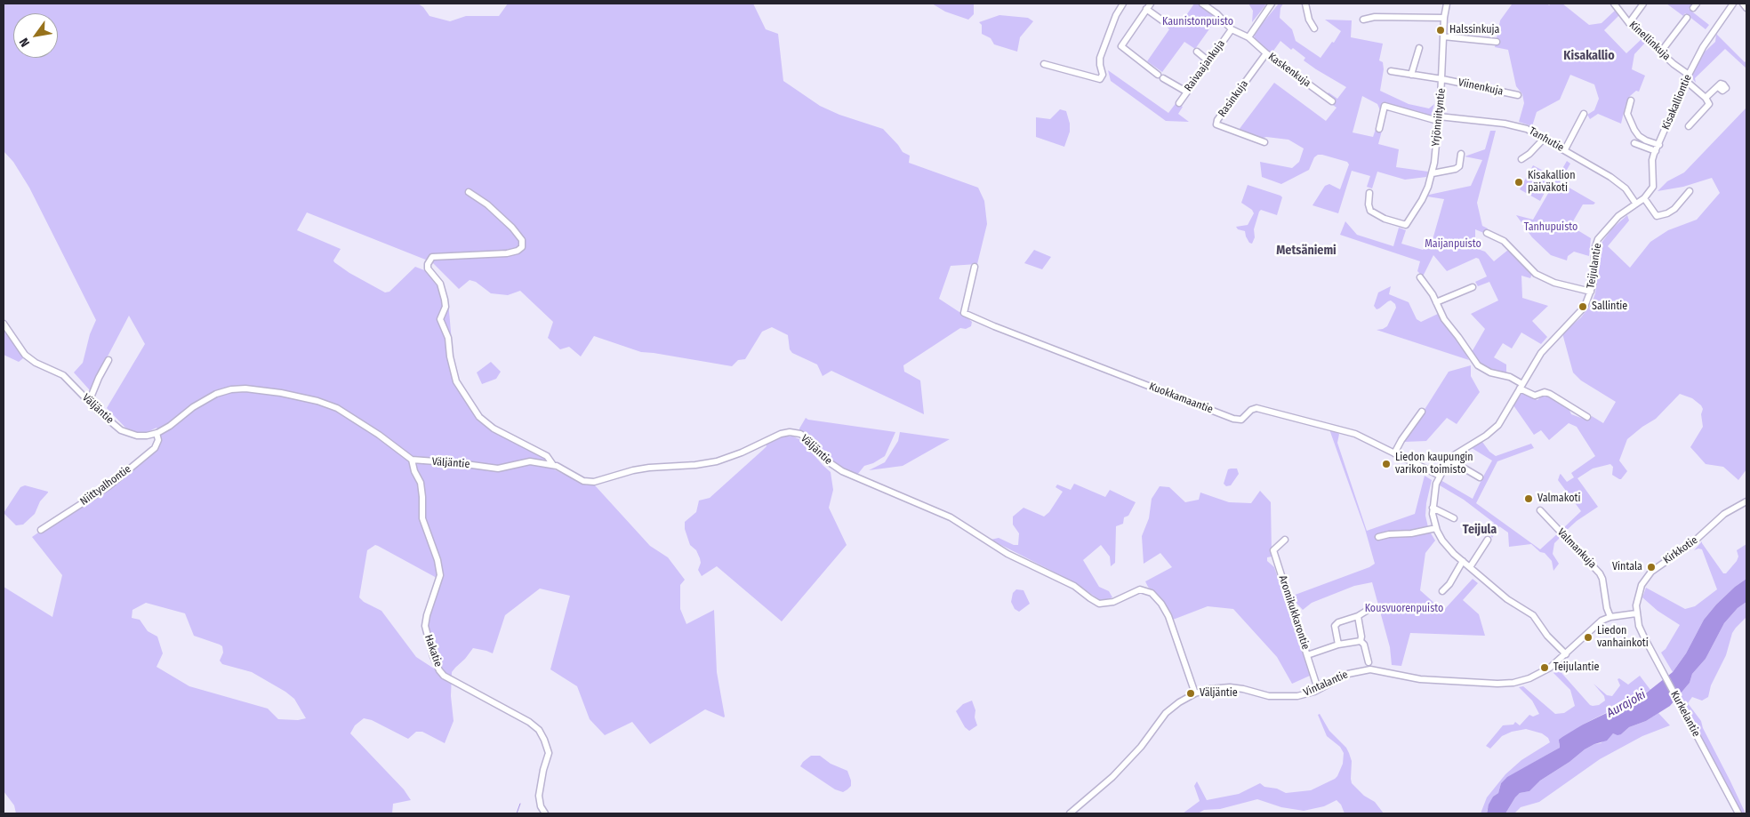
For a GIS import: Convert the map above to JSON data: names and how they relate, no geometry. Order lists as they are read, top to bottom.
{
  "streets": {
    "street": [
      "Kinellinkuja",
      "Raivaajankuja",
      "Kaskenkuja",
      "Viinenkuja",
      "Rasinkuja",
      "Kisakalliontie",
      "Yrjönniityntie",
      "Tanhutie",
      "Teijulantie",
      "Kuokkamaantie",
      "Väljäntie",
      "Niittyalhontie",
      "Valmankuja",
      "Kirkkotie",
      "Aromikukkarontie",
      "Hakatie",
      "Vintalantie",
      "Kurkelantie"
    ]
  },
  "crossings": [
    ["Kinellinkuja", "Kisakalliontie"],
    ["Raivaajankuja", "Kaskenkuja"],
    ["Kaskenkuja", "Rasinkuja"],
    ["Viinenkuja", "Yrjönniityntie"],
    ["Yrjönniityntie", "Tanhutie"],
    ["Tanhutie", "Teijulantie"],
    ["Teijulantie", "Kuokkamaantie"],
    ["Teijulantie", "Vintalantie"],
    ["Väljäntie", "Niittyalhontie"],
    ["Väljäntie", "Hakatie"],
    ["Väljäntie", "Vintalantie"],
    ["Valmankuja", "Vintalantie"],
    ["Kirkkotie", "Vintalantie"],
    ["Kirkkotie", "Kurkelantie"],
    ["Aromikukkarontie", "Vintalantie"],
    ["Vintalantie", "Kurkelantie"]
  ],
  "districts": ["Kisakallio", "Metsäniemi", "Teijula"],
  "water": ["Aurajoki"],
  "parks": [
    "Kaunistonpuisto",
    "Tanhupuisto",
    "Maijanpuisto",
    "Kousvuorenpuisto"
  ],
  "places": [
    "Halssinkuja",
    "Kisakallion päiväkoti",
    "Sallintie",
    "Liedon kaupungin varikon toimisto",
    "Valmakoti",
    "Vintala",
    "Liedon vanhainkoti",
    "Teijulantie",
    "Väljäntie"
  ],
  "north": "bottom left"
}
